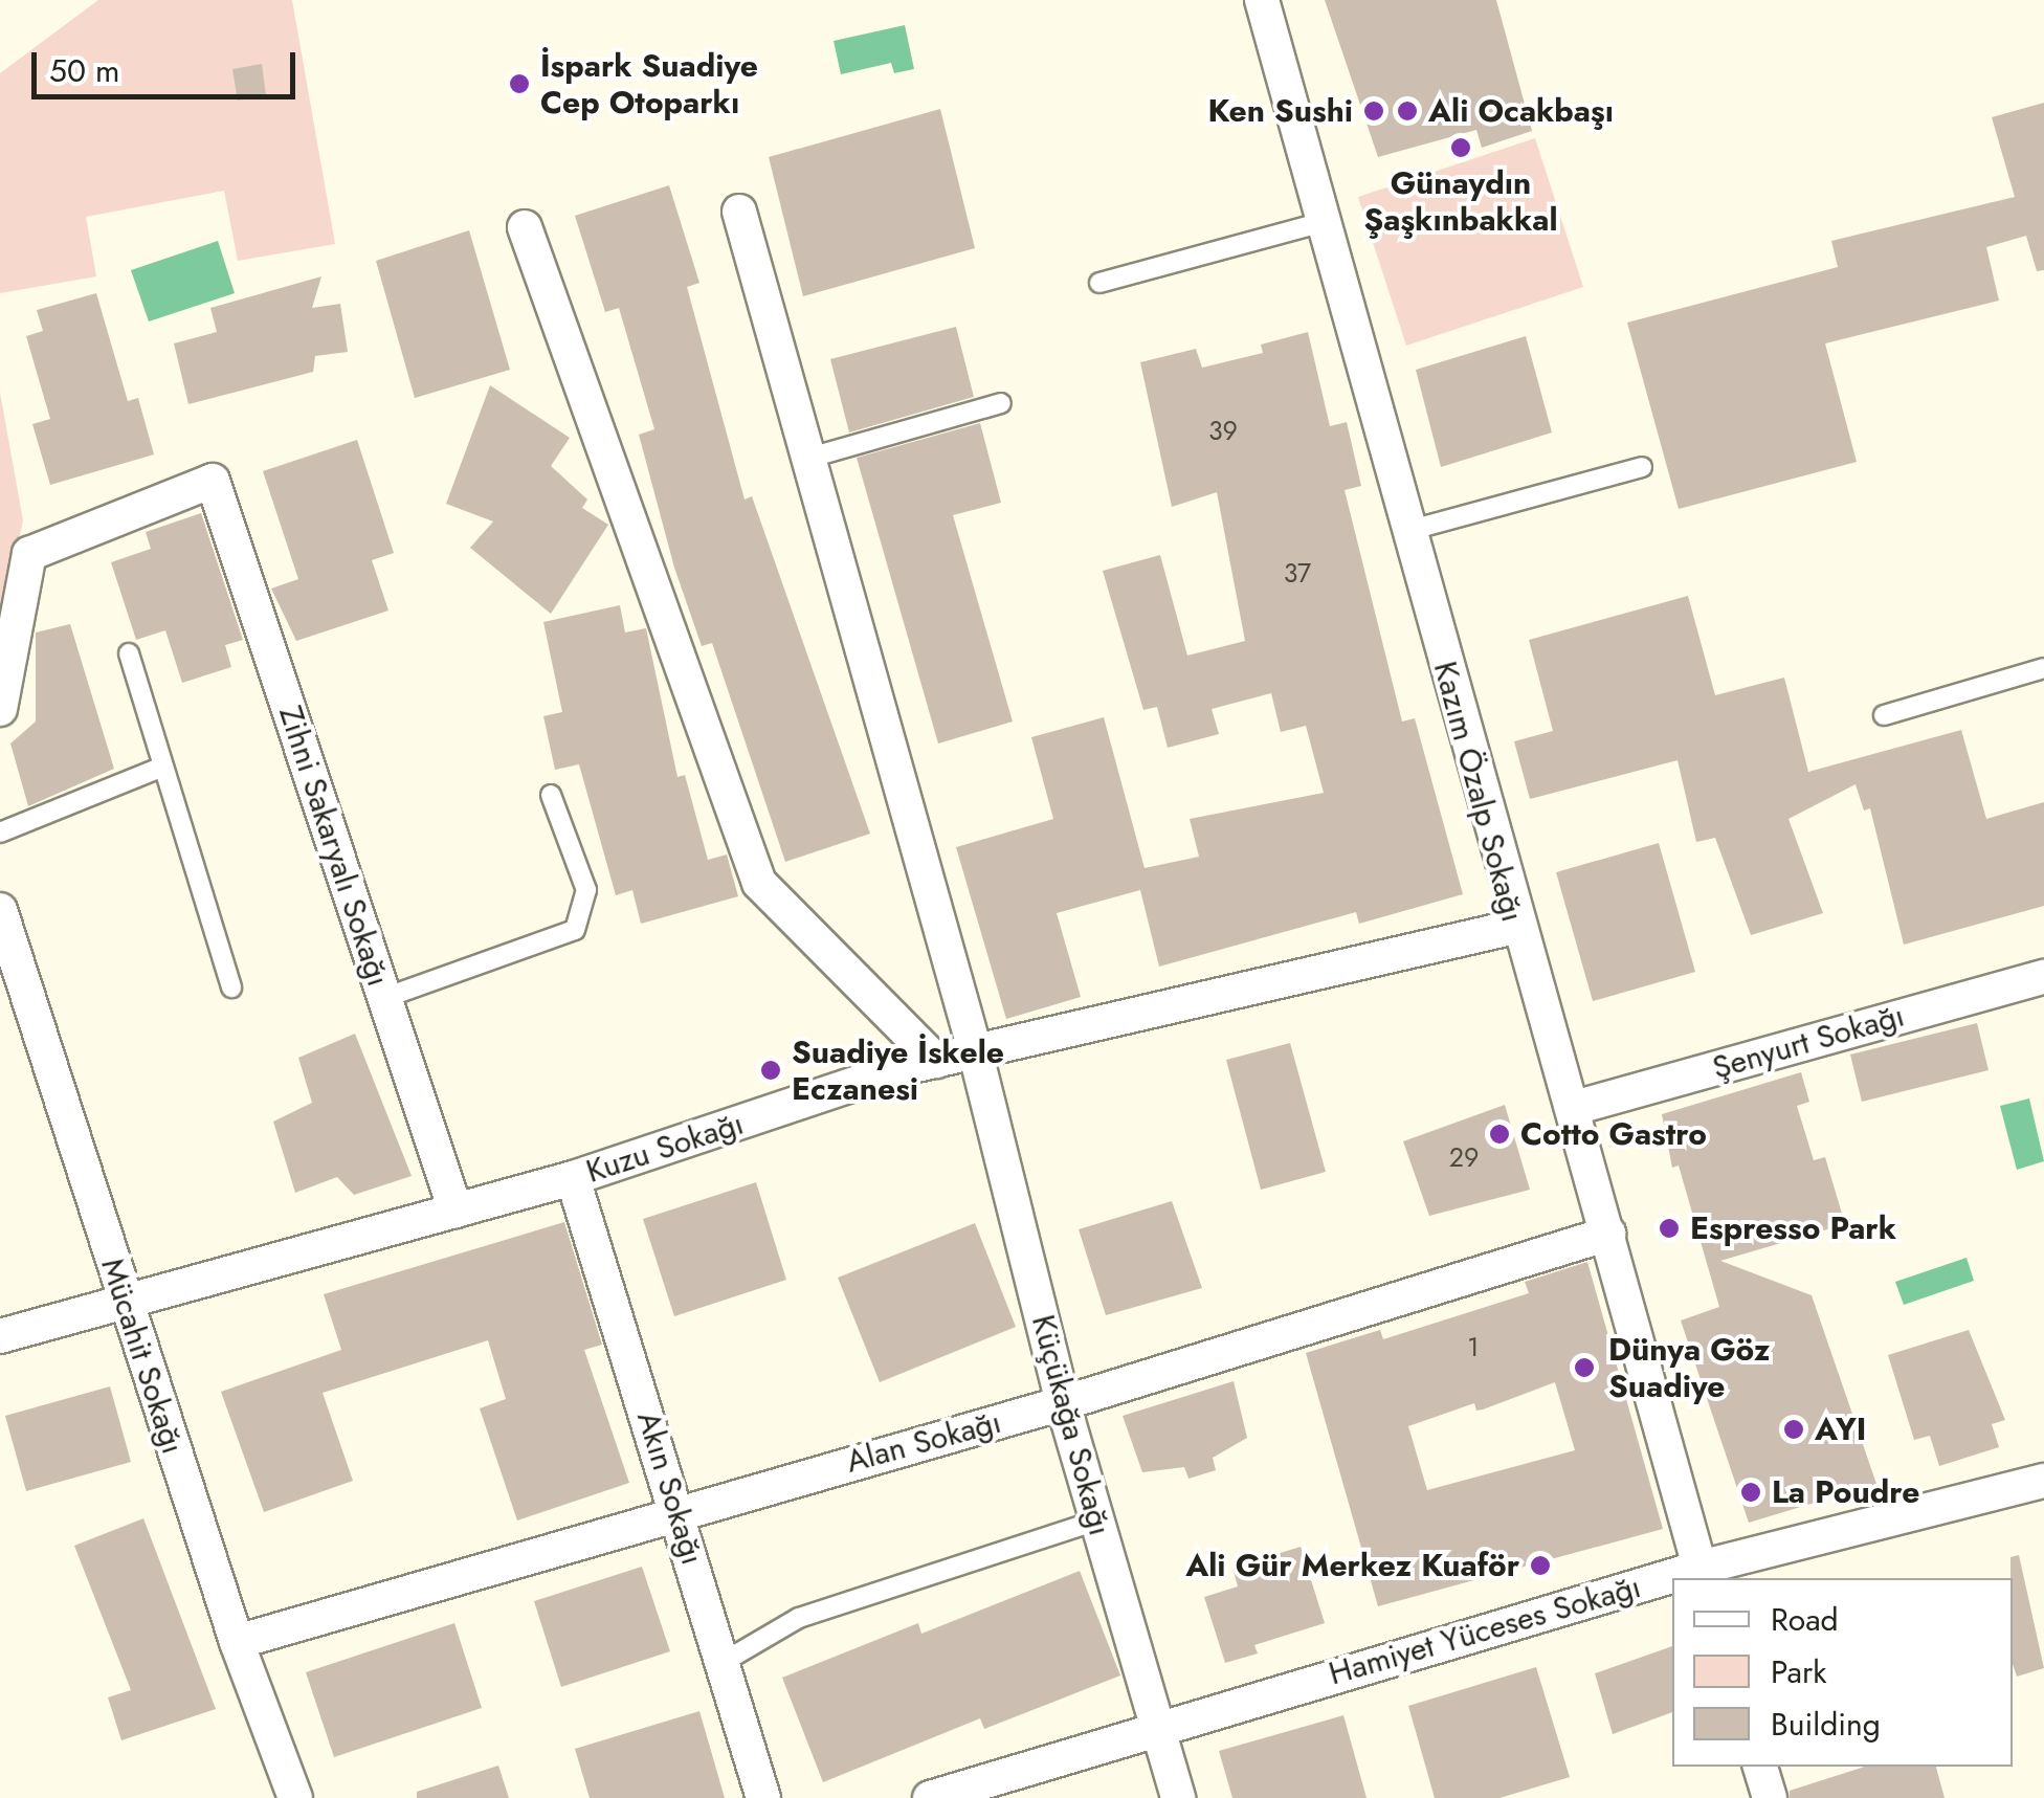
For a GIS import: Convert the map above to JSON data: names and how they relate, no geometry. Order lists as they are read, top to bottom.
{
  "streets": {
    "street": [
      "Kazım Özalp Sokağı",
      "Zihni Sakaryalı Sokağı",
      "Şenyurt Sokağı",
      "Kuzu Sokağı",
      "Mücahit Sokağı",
      "Küçükağa Sokağı",
      "Alan Sokağı",
      "Akın Sokağı",
      "Hamiyet Yüceses Sokağı"
    ]
  },
  "crossings": [
    ["Kazım Özalp Sokağı", "Şenyurt Sokağı"],
    ["Kazım Özalp Sokağı", "Kuzu Sokağı"],
    ["Kazım Özalp Sokağı", "Alan Sokağı"],
    ["Kazım Özalp Sokağı", "Hamiyet Yüceses Sokağı"],
    ["Zihni Sakaryalı Sokağı", "Kuzu Sokağı"],
    ["Kuzu Sokağı", "Mücahit Sokağı"],
    ["Kuzu Sokağı", "Küçükağa Sokağı"],
    ["Kuzu Sokağı", "Akın Sokağı"],
    ["Mücahit Sokağı", "Alan Sokağı"],
    ["Küçükağa Sokağı", "Alan Sokağı"],
    ["Küçükağa Sokağı", "Hamiyet Yüceses Sokağı"],
    ["Alan Sokağı", "Akın Sokağı"]
  ],
  "places": [
    "İspark Suadiye Cep Otoparkı",
    "Ken Sushi",
    "Ali Ocakbaşı",
    "Günaydın Şaşkınbakkal",
    "Suadiye İskele Eczanesi",
    "Cotto Gastro",
    "Espresso Park",
    "Dünya Göz Suadiye",
    "AYI",
    "La Poudre",
    "Ali Gür Merkez Kuaför"
  ],
  "house_numbers": [
    "39",
    "37",
    "29",
    "1"
  ],
  "legend": ["Road", "Park", "Building"],
  "scale_bar": "50 m"
}
